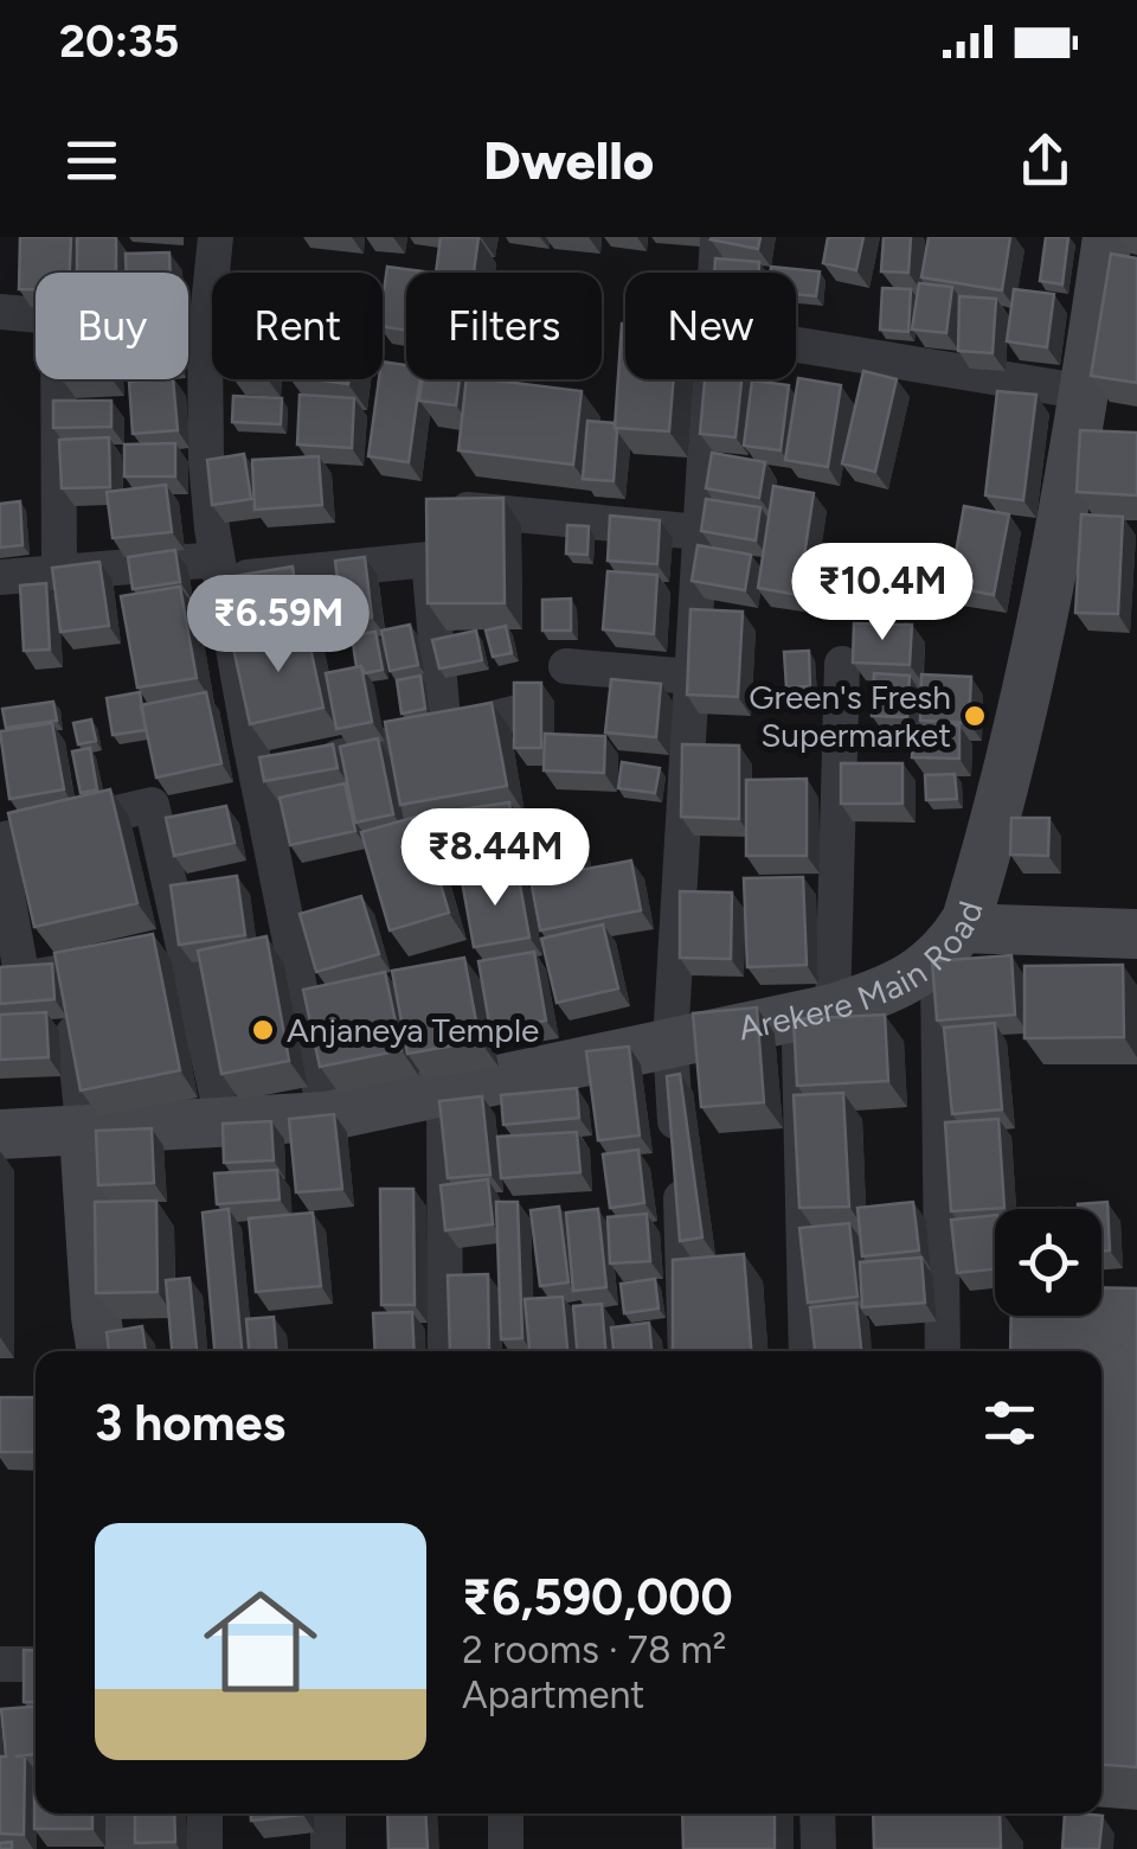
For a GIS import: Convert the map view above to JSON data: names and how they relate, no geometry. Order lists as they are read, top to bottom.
{
  "streets": {
    "street": ["Arekere Main Road"]
  },
  "places": ["Green's Fresh Supermarket", "Anjaneya Temple"],
  "page": {
    "status": "20:35",
    "header": "Dwello",
    "chip": [
      "Buy",
      "Rent",
      "Filters",
      "New"
    ],
    "price": ["₹10.4M", "₹6.59M", "₹8.44M"],
    "heading": "3 homes",
    "list": [
      {
        "name": "₹6,590,000",
        "note": "2 rooms · 78 m² · Apartment"
      }
    ]
  }
}
